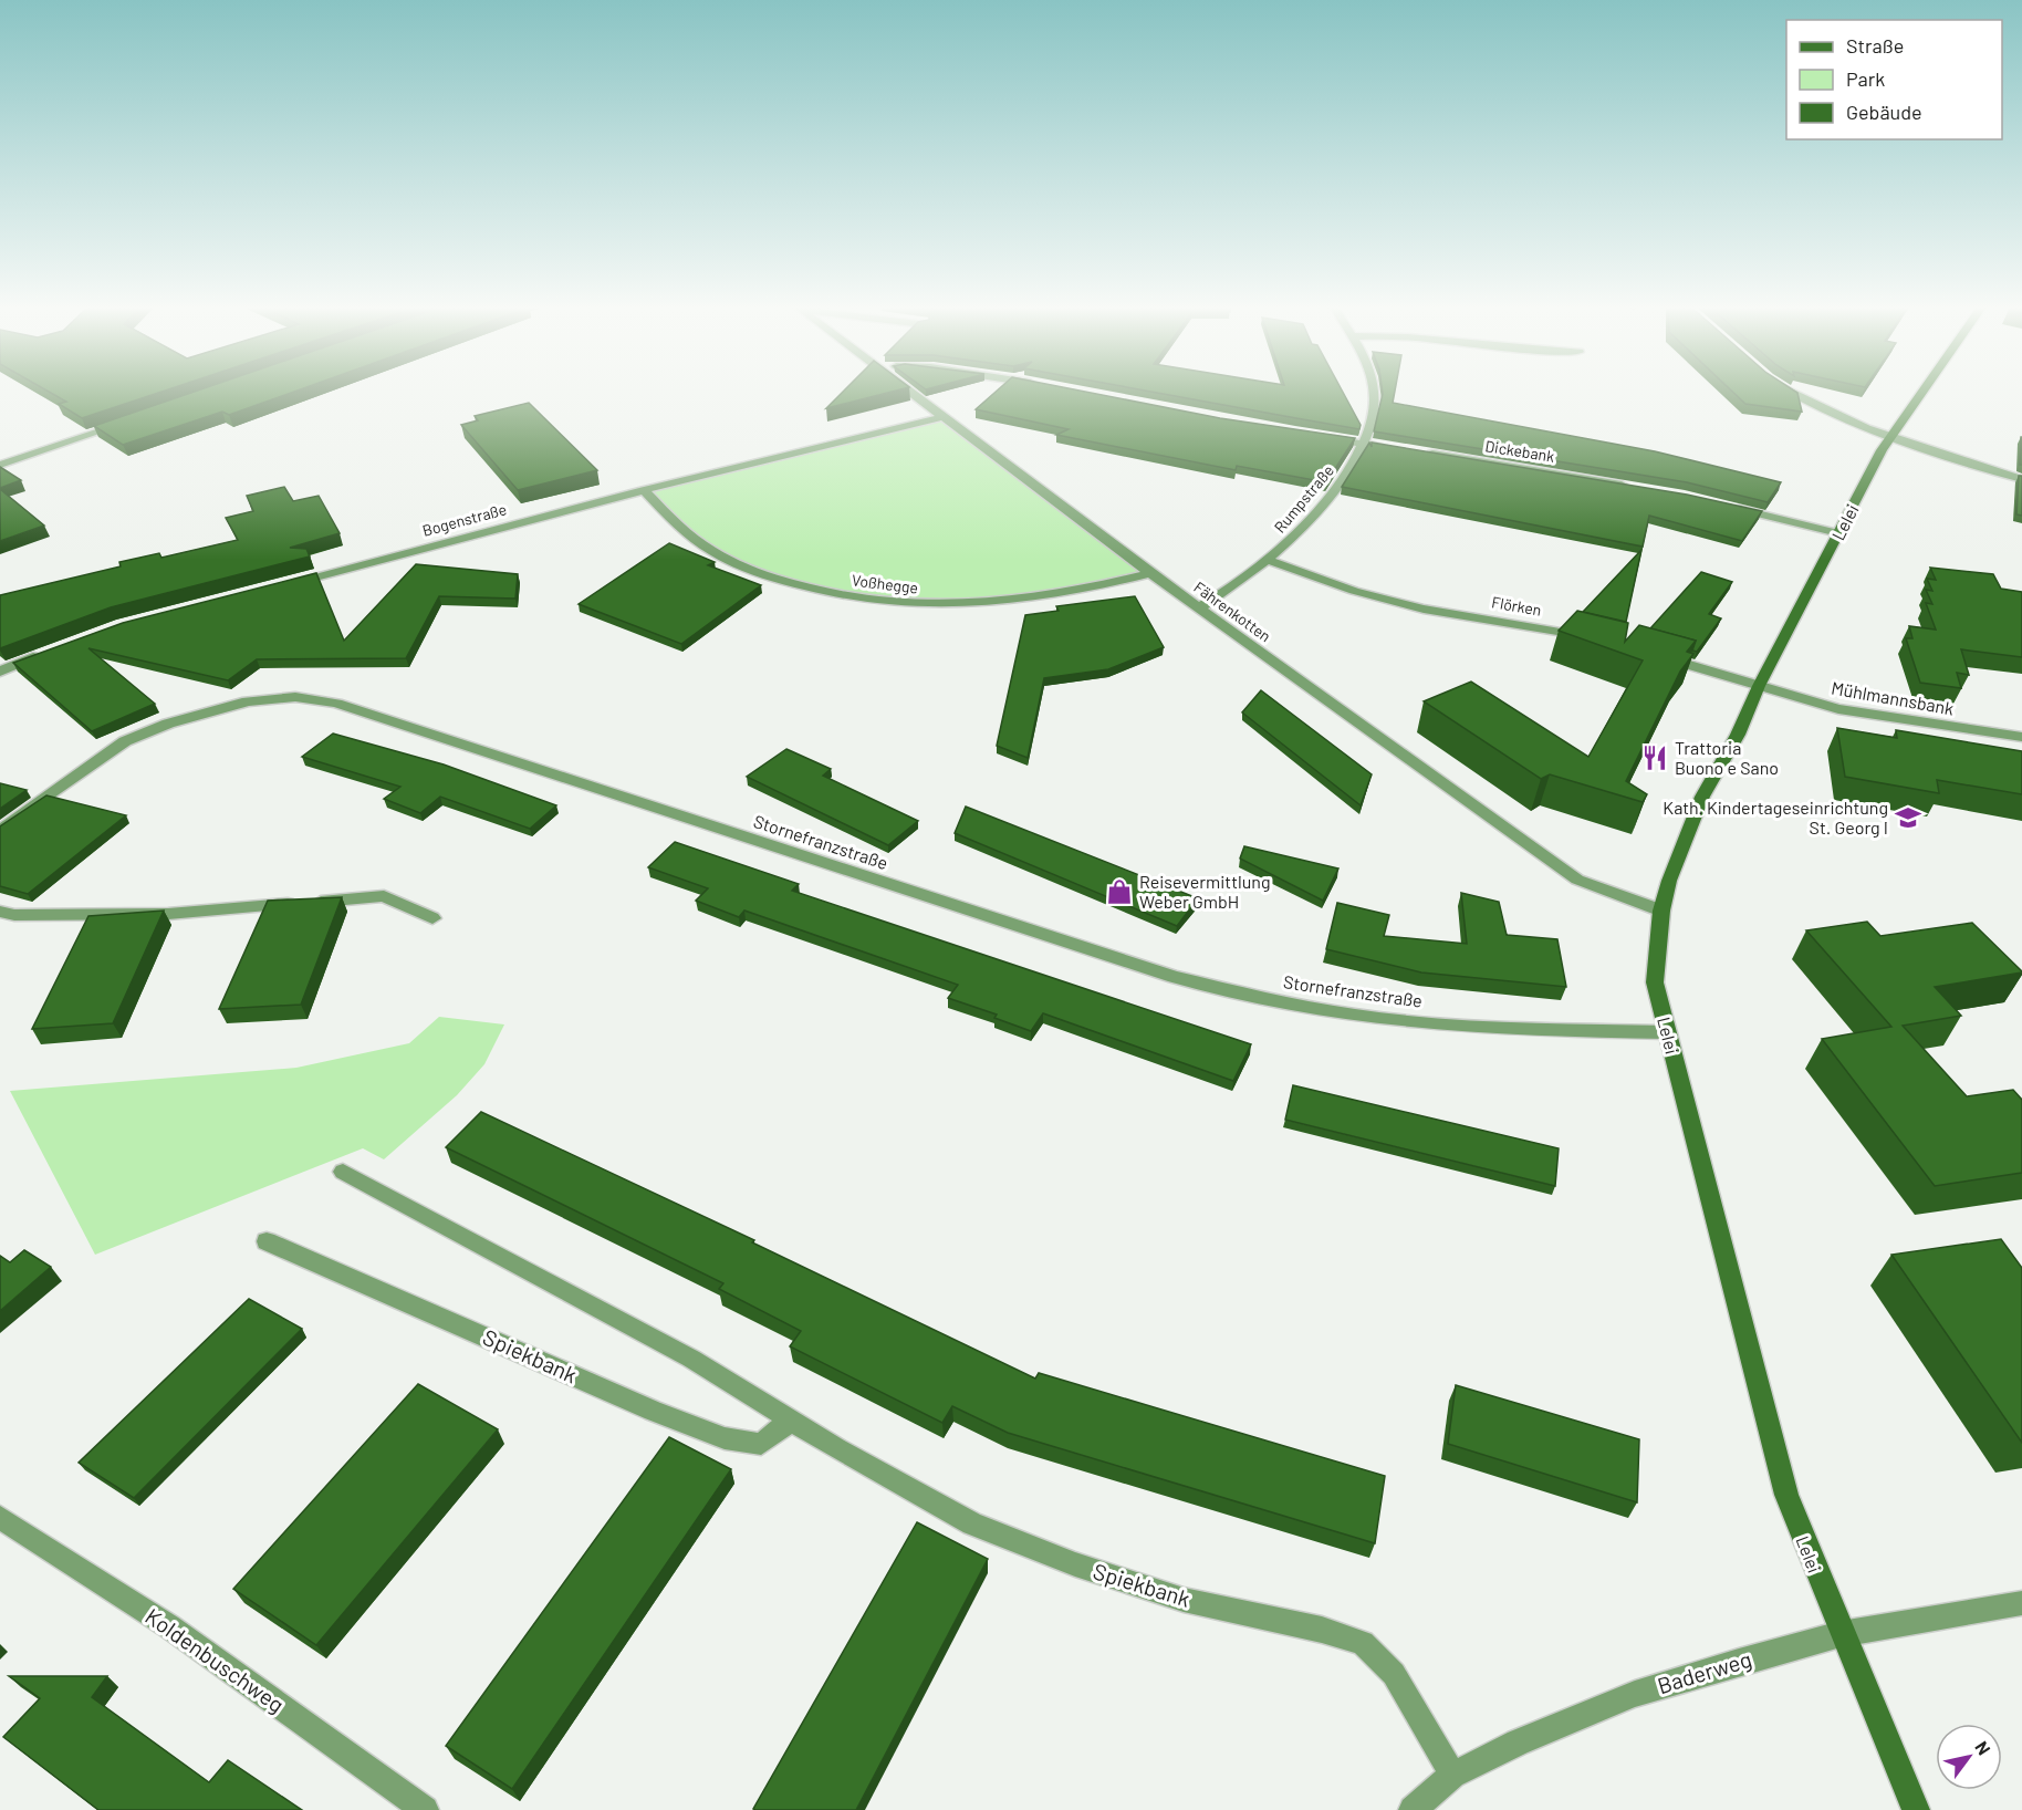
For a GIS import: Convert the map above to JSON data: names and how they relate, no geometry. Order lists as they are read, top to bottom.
{
  "streets": {
    "street": [
      "Dickebank",
      "Rumpstraße",
      "Bogenstraße",
      "Lelei",
      "Voßhegge",
      "Flörken",
      "Fährenkotten",
      "Mühlmannsbank",
      "Stornefranzstraße",
      "Spiekbank",
      "Koldenbuschweg",
      "Baderweg"
    ]
  },
  "crossings": [
    ["Rumpstraße", "Flörken"],
    ["Rumpstraße", "Fährenkotten"],
    ["Bogenstraße", "Voßhegge"],
    ["Bogenstraße", "Fährenkotten"],
    ["Lelei", "Fährenkotten"],
    ["Lelei", "Mühlmannsbank"],
    ["Lelei", "Stornefranzstraße"],
    ["Lelei", "Baderweg"],
    ["Voßhegge", "Fährenkotten"],
    ["Spiekbank", "Baderweg"]
  ],
  "places": {
    "restaurant": ["Trattoria Buono e Sano"],
    "school or university": ["Kath. Kindertageseinrichtung St. Georg I"],
    "shop": ["Reisevermittlung Weber GmbH"]
  },
  "legend": ["Straße", "Park", "Gebäude"],
  "north": "top right"
}
